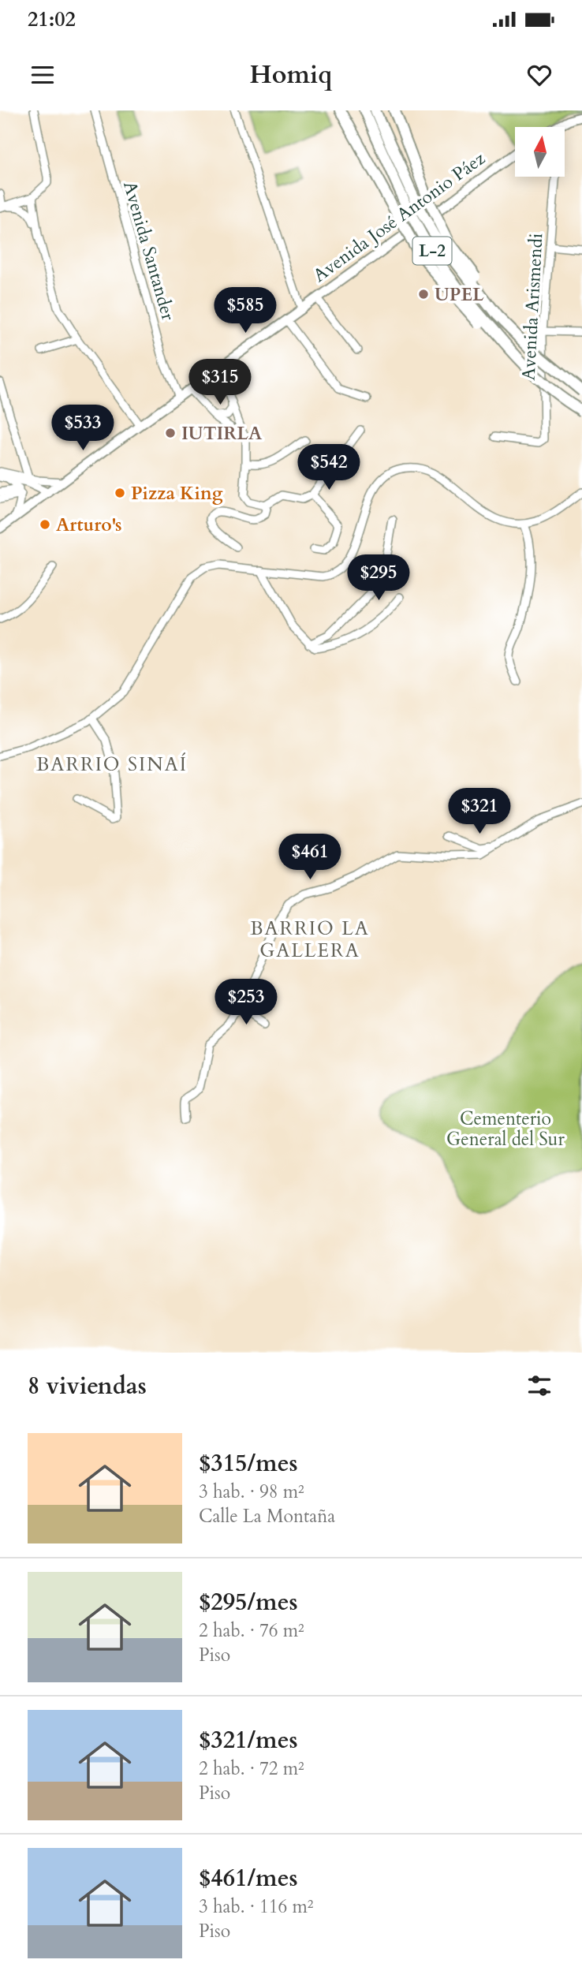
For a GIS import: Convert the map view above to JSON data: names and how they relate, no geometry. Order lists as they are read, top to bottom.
{
  "streets": {
    "highway": ["L-2"],
    "main road": ["Avenida José Antonio Páez"],
    "street": ["Avenida Santander", "Avenida Arismendi"]
  },
  "crossings": [
    ["Avenida José Antonio Páez", "Avenida Santander"]
  ],
  "districts": ["BARRIO SINAÍ", "BARRIO LA GALLERA"],
  "parks": ["Cementerio General del Sur"],
  "places": [
    "UPEL",
    "IUTIRLA",
    "Pizza King",
    "Arturo's"
  ],
  "north": "top",
  "page": {
    "status": "21:02",
    "header": "Homiq",
    "price": [
      "$585",
      "$315",
      "$533",
      "$542",
      "$295",
      "$321",
      "$461",
      "$253"
    ],
    "heading": "8 viviendas",
    "list": [
      {
        "name": "$315/mes",
        "note": "3 hab. · 98 m² · Calle La Montaña"
      },
      {
        "name": "$295/mes",
        "note": "2 hab. · 76 m² · Piso"
      },
      {
        "name": "$321/mes",
        "note": "2 hab. · 72 m² · Piso"
      },
      {
        "name": "$461/mes",
        "note": "3 hab. · 116 m² · Piso"
      }
    ]
  }
}
